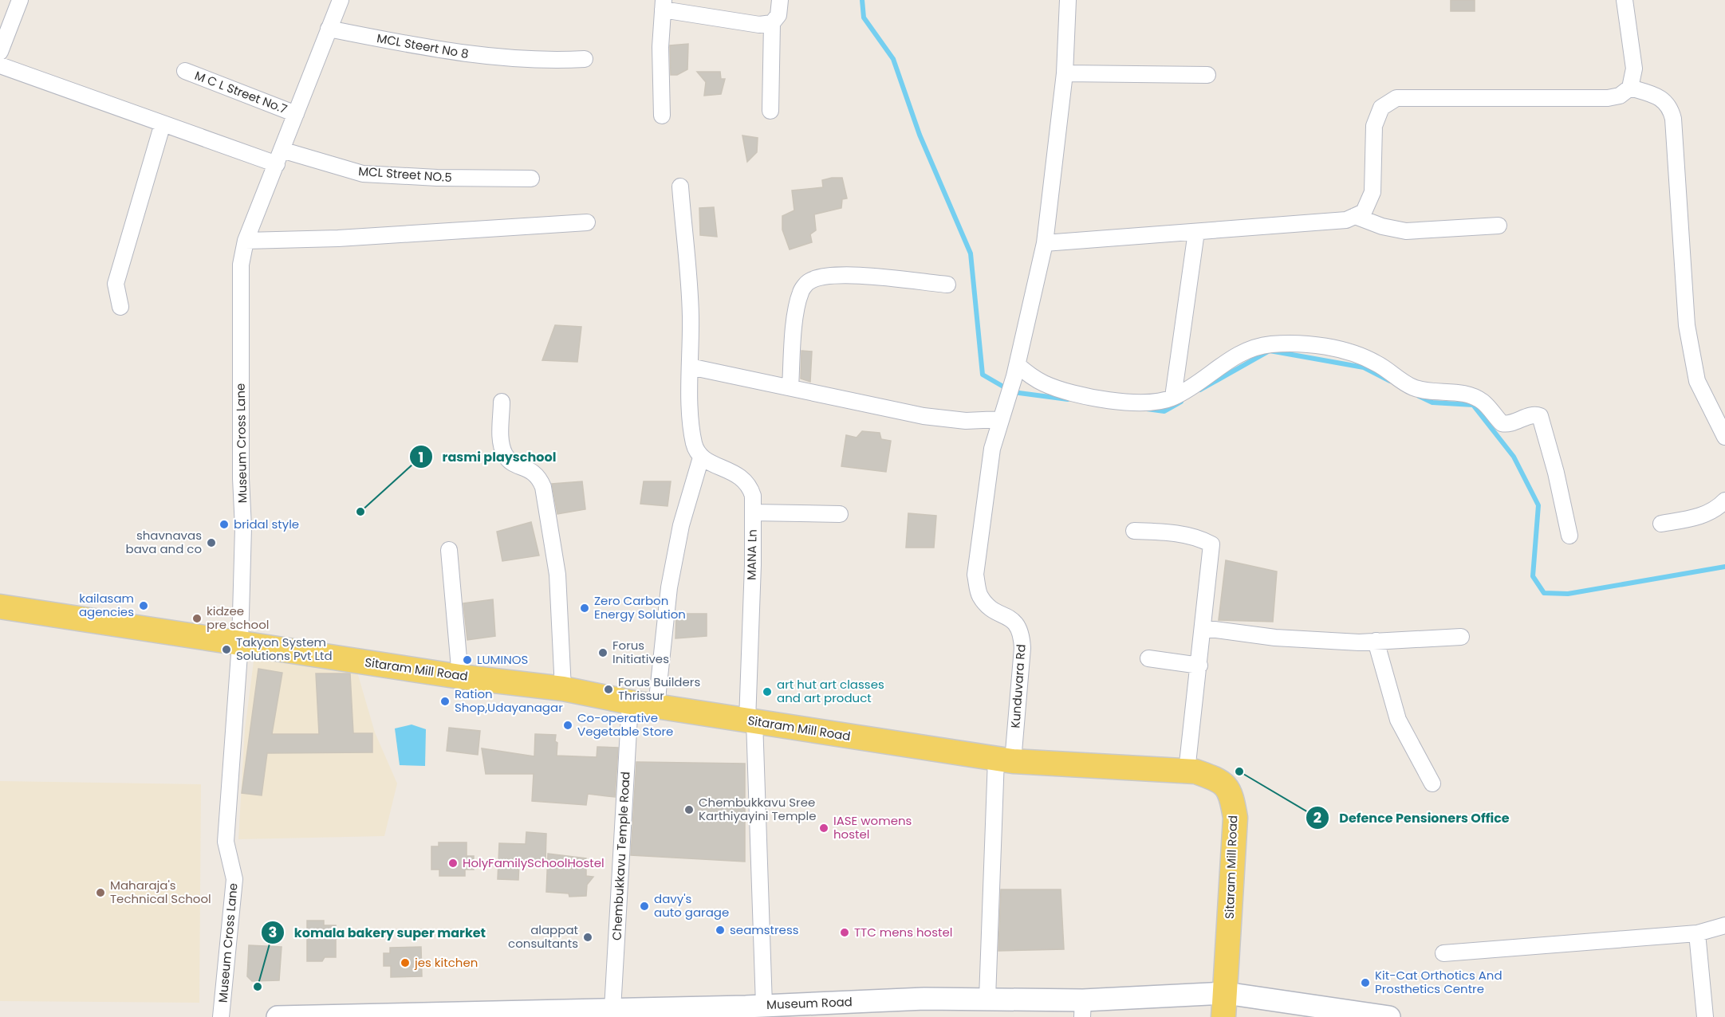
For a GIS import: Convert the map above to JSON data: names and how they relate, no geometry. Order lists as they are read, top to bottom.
{
  "streets": {
    "main road": ["Sitaram Mill Road", "Museum Road"],
    "street": [
      "MCL Steert No 8",
      "M C L Street No.7",
      "MCL Street NO.5",
      "Museum Cross Lane",
      "MANA Ln",
      "Kunduvara Rd",
      "Chembukkavu Temple Road"
    ]
  },
  "crossings": [
    ["MCL Steert No 8", "Museum Cross Lane"],
    ["M C L Street No.7", "Museum Cross Lane"],
    ["MCL Street NO.5", "Museum Cross Lane"],
    ["Museum Cross Lane", "Sitaram Mill Road"],
    ["MANA Ln", "Sitaram Mill Road"],
    ["MANA Ln", "Museum Road"],
    ["Sitaram Mill Road", "Kunduvara Rd"],
    ["Sitaram Mill Road", "Chembukkavu Temple Road"],
    ["Sitaram Mill Road", "Museum Road"],
    ["Kunduvara Rd", "Museum Road"],
    ["Chembukkavu Temple Road", "Museum Road"]
  ],
  "places": [
    "rasmi playschool",
    "bridal style",
    "shavnavas bava and co",
    "kailasam agencies",
    "Zero Carbon Energy Solution",
    "kidzee pre school",
    "Takyon System Solutions Pvt Ltd",
    "Forus Initiatives",
    "LUMINOS",
    "Forus Builders Thrissur",
    "art hut art classes and art product",
    "Ration Shop,Udayanagar",
    "Co-operative Vegetable Store",
    "Defence Pensioners Office",
    "Chembukkavu Sree Karthiyayini Temple",
    "IASE womens hostel",
    "HolyFamilySchoolHostel",
    "Maharaja's Technical School",
    "davy's auto garage",
    "seamstress",
    "TTC mens hostel",
    "alappat consultants",
    "jes kitchen",
    "Kit-Cat Orthotics And Prosthetics Centre",
    "komala bakery super market"
  ]
}
